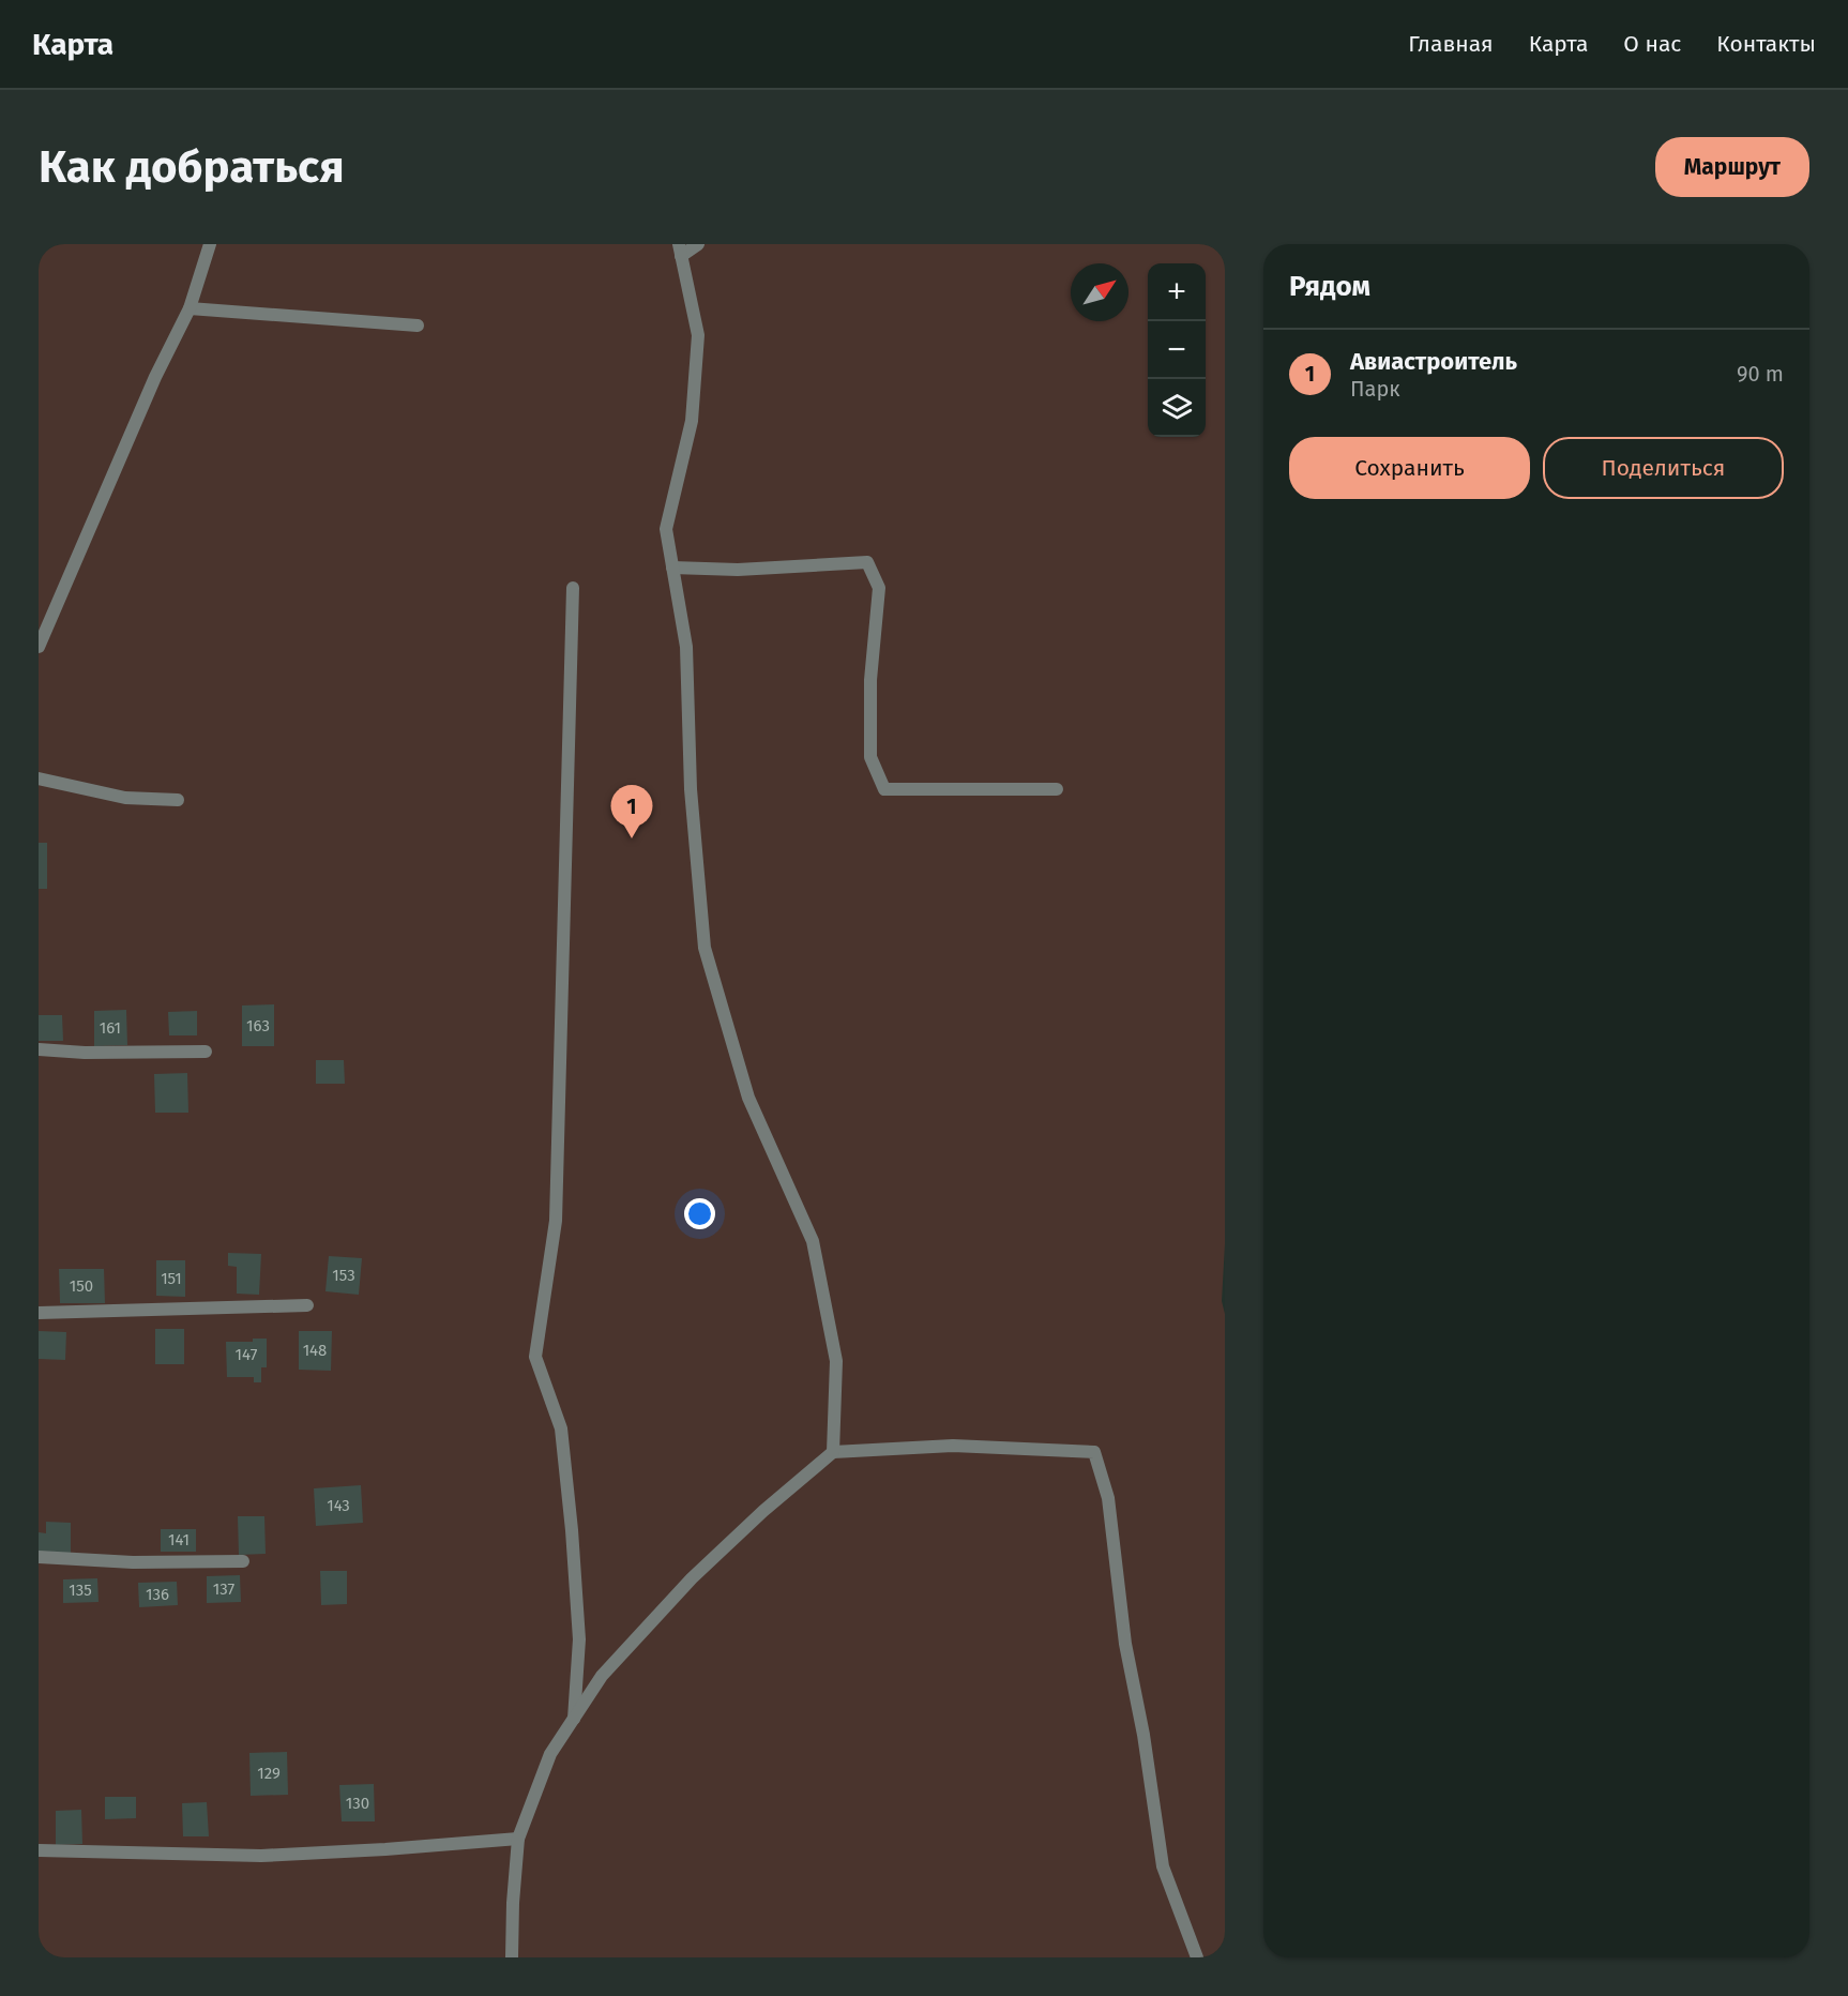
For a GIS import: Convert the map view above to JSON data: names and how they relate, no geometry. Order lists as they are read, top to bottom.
{
  "house_numbers": [
    "163",
    "161",
    "153",
    "151",
    "150",
    "148",
    "147",
    "143",
    "141",
    "137",
    "135",
    "136",
    "129",
    "130"
  ],
  "north": "top right",
  "page": {
    "header": "Карта",
    "nav": [
      "Главная",
      "Карта",
      "О нас",
      "Контакты"
    ],
    "buttons": [
      "Маршрут",
      ["Сохранить", "Поделиться"]
    ],
    "title": "Как добраться",
    "heading": "Рядом",
    "map_buttons": ["+", "−"],
    "list": [
      {
        "mark": "1",
        "name": "Авиастроитель",
        "note": "Парк",
        "value": "90 m"
      }
    ],
    "pins": "1"
  }
}
